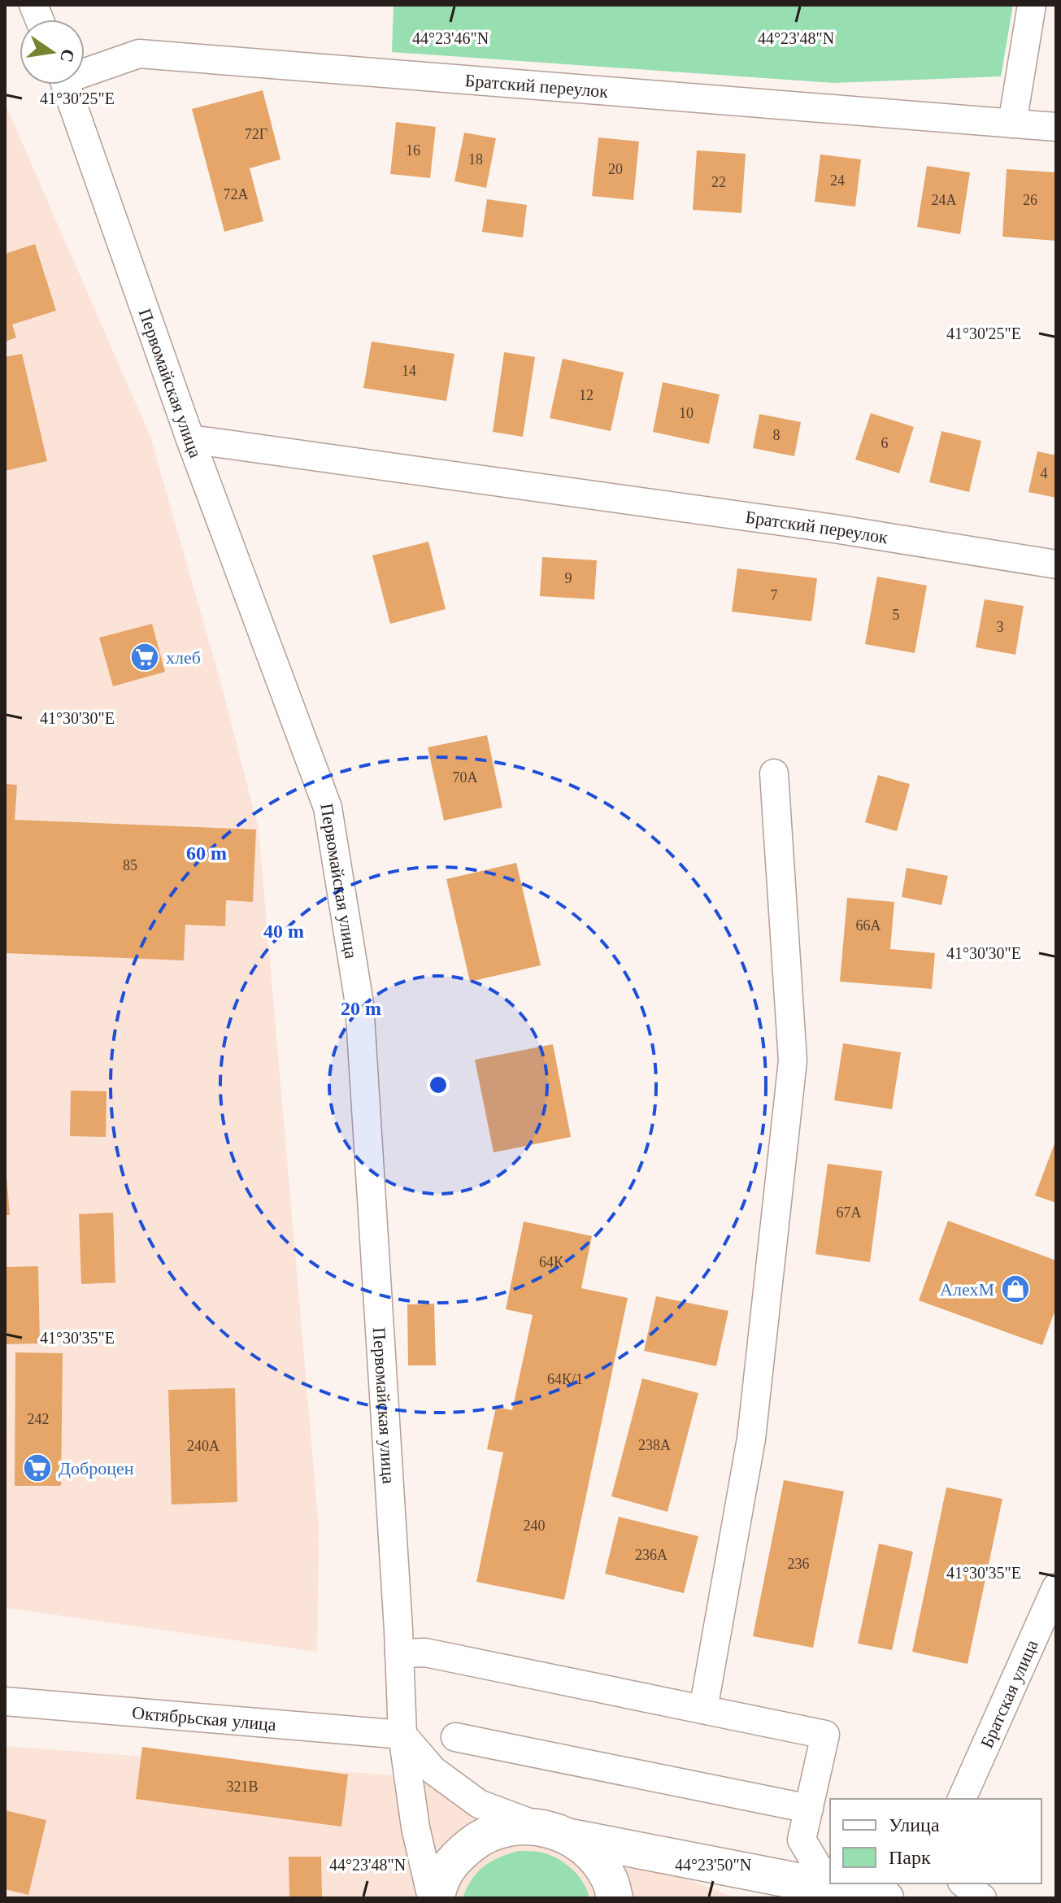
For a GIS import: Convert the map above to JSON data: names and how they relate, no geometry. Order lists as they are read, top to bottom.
{
  "streets": {
    "street": [
      "Братский переулок",
      "Первомайская улица",
      "Братская улица",
      "Октябрьская улица"
    ]
  },
  "crossings": [
    ["Братский переулок", "Первомайская улица"],
    ["Первомайская улица", "Октябрьская улица"]
  ],
  "places": {
    "supermarket": ["хлеб", "Доброцен"],
    "shop": ["АлехМ"]
  },
  "house_numbers": [
    "72Г",
    "16",
    "18",
    "20",
    "24",
    "22",
    "72А",
    "24А",
    "26",
    "14",
    "12",
    "10",
    "8",
    "6",
    "4",
    "9",
    "7",
    "5",
    "3",
    "70А",
    "85",
    "66А",
    "67А",
    "64К",
    "64К/1",
    "242",
    "238А",
    "240А",
    "240",
    "236А",
    "236",
    "321В"
  ],
  "legend": ["Улица", "Парк"],
  "north": "right",
  "coordinates": [
    "44°23'46\"N",
    "44°23'48\"N",
    "41°30'25\"E",
    "41°30'30\"E",
    "41°30'35\"E",
    "44°23'50\"N"
  ],
  "rings": ["60 m", "40 m", "20 m"]
}
